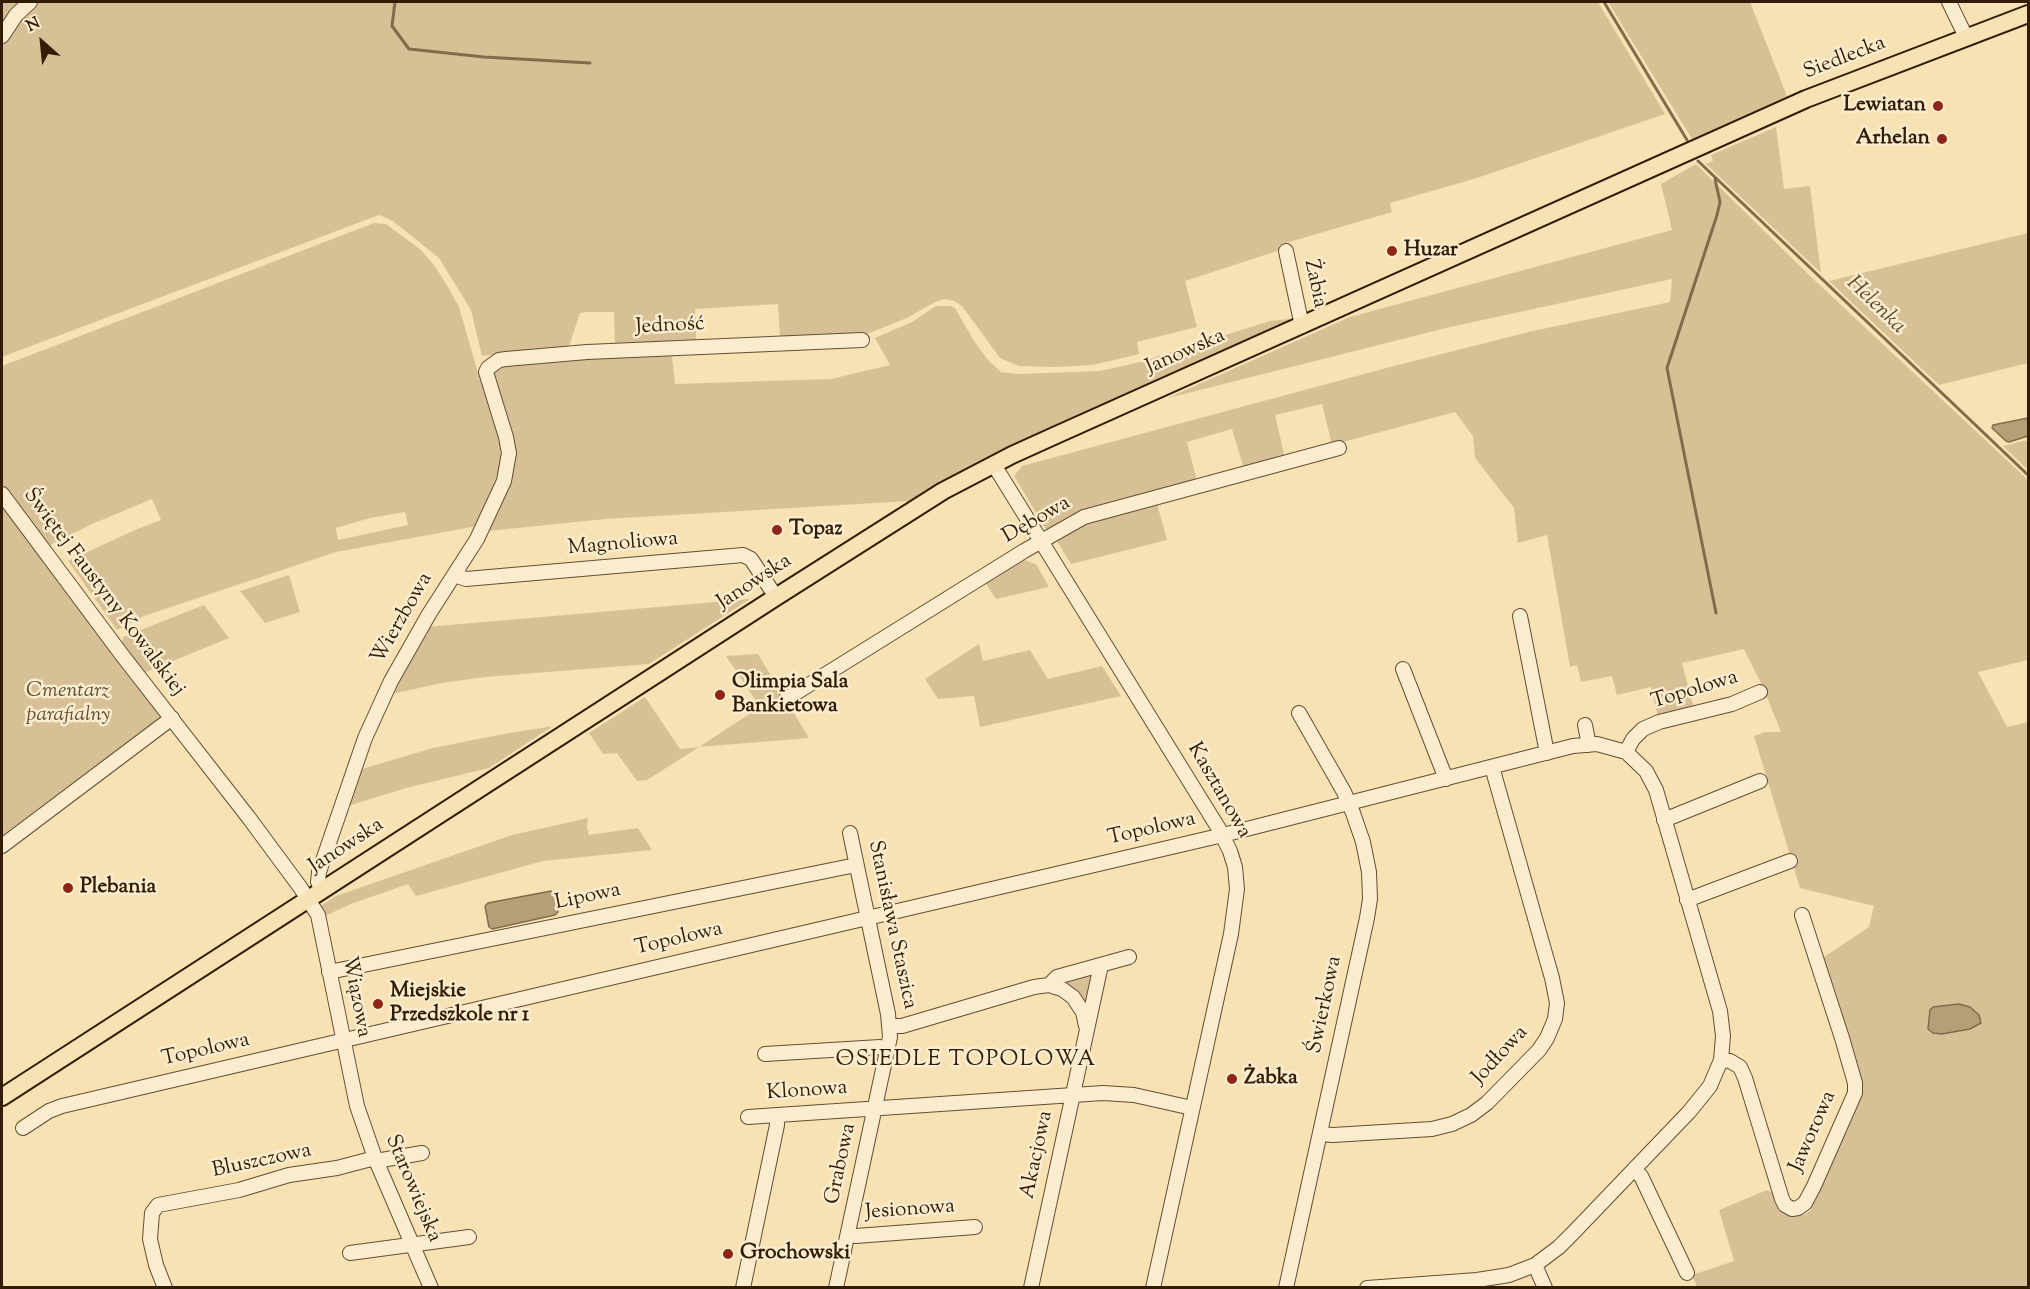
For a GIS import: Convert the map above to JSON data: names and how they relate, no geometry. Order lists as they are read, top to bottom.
{
  "streets": {
    "main road": ["Siedlecka", "Janowska"],
    "street": [
      "Żabia",
      "Jedność",
      "Dębowa",
      "Magnoliowa",
      "Świętej Faustyny Kowalskiej",
      "Wierzbowa",
      "Topolowa",
      "Kasztanowa",
      "Lipowa",
      "Stanisława Staszica",
      "Wiązowa",
      "Świerkowa",
      "Jodłowa",
      "Klonowa",
      "Jaworowa",
      "Akacjowa",
      "Bluszczowa",
      "Grabowa",
      "Starowiejska",
      "Jesionowa"
    ]
  },
  "crossings": [
    ["Siedlecka", "Janowska"],
    ["Żabia", "Janowska"],
    ["Jedność", "Wierzbowa"],
    ["Janowska", "Magnoliowa"],
    ["Janowska", "Świętej Faustyny Kowalskiej"],
    ["Janowska", "Wierzbowa"],
    ["Janowska", "Kasztanowa"],
    ["Janowska", "Wiązowa"],
    ["Dębowa", "Kasztanowa"],
    ["Magnoliowa", "Wierzbowa"],
    ["Świętej Faustyny Kowalskiej", "Wiązowa"],
    ["Topolowa", "Kasztanowa"],
    ["Topolowa", "Stanisława Staszica"],
    ["Topolowa", "Wiązowa"],
    ["Topolowa", "Świerkowa"],
    ["Topolowa", "Jodłowa"],
    ["Kasztanowa", "Klonowa"],
    ["Lipowa", "Stanisława Staszica"],
    ["Lipowa", "Wiązowa"],
    ["Stanisława Staszica", "Grabowa"],
    ["Wiązowa", "Starowiejska"],
    ["Świerkowa", "Jodłowa"],
    ["Klonowa", "Akacjowa"],
    ["Klonowa", "Grabowa"],
    ["Bluszczowa", "Starowiejska"],
    ["Grabowa", "Jesionowa"]
  ],
  "districts": ["OSIEDLE TOPOLOWA"],
  "water": ["Helenka"],
  "parks": ["Cmentarz parafialny"],
  "places": [
    "Lewiatan",
    "Arhelan",
    "Huzar",
    "Topaz",
    "Olimpia Sala Bankietowa",
    "Plebania",
    "Miejskie Przedszkole nr 1",
    "Żabka",
    "Grochowski"
  ],
  "north": "top left"
}
